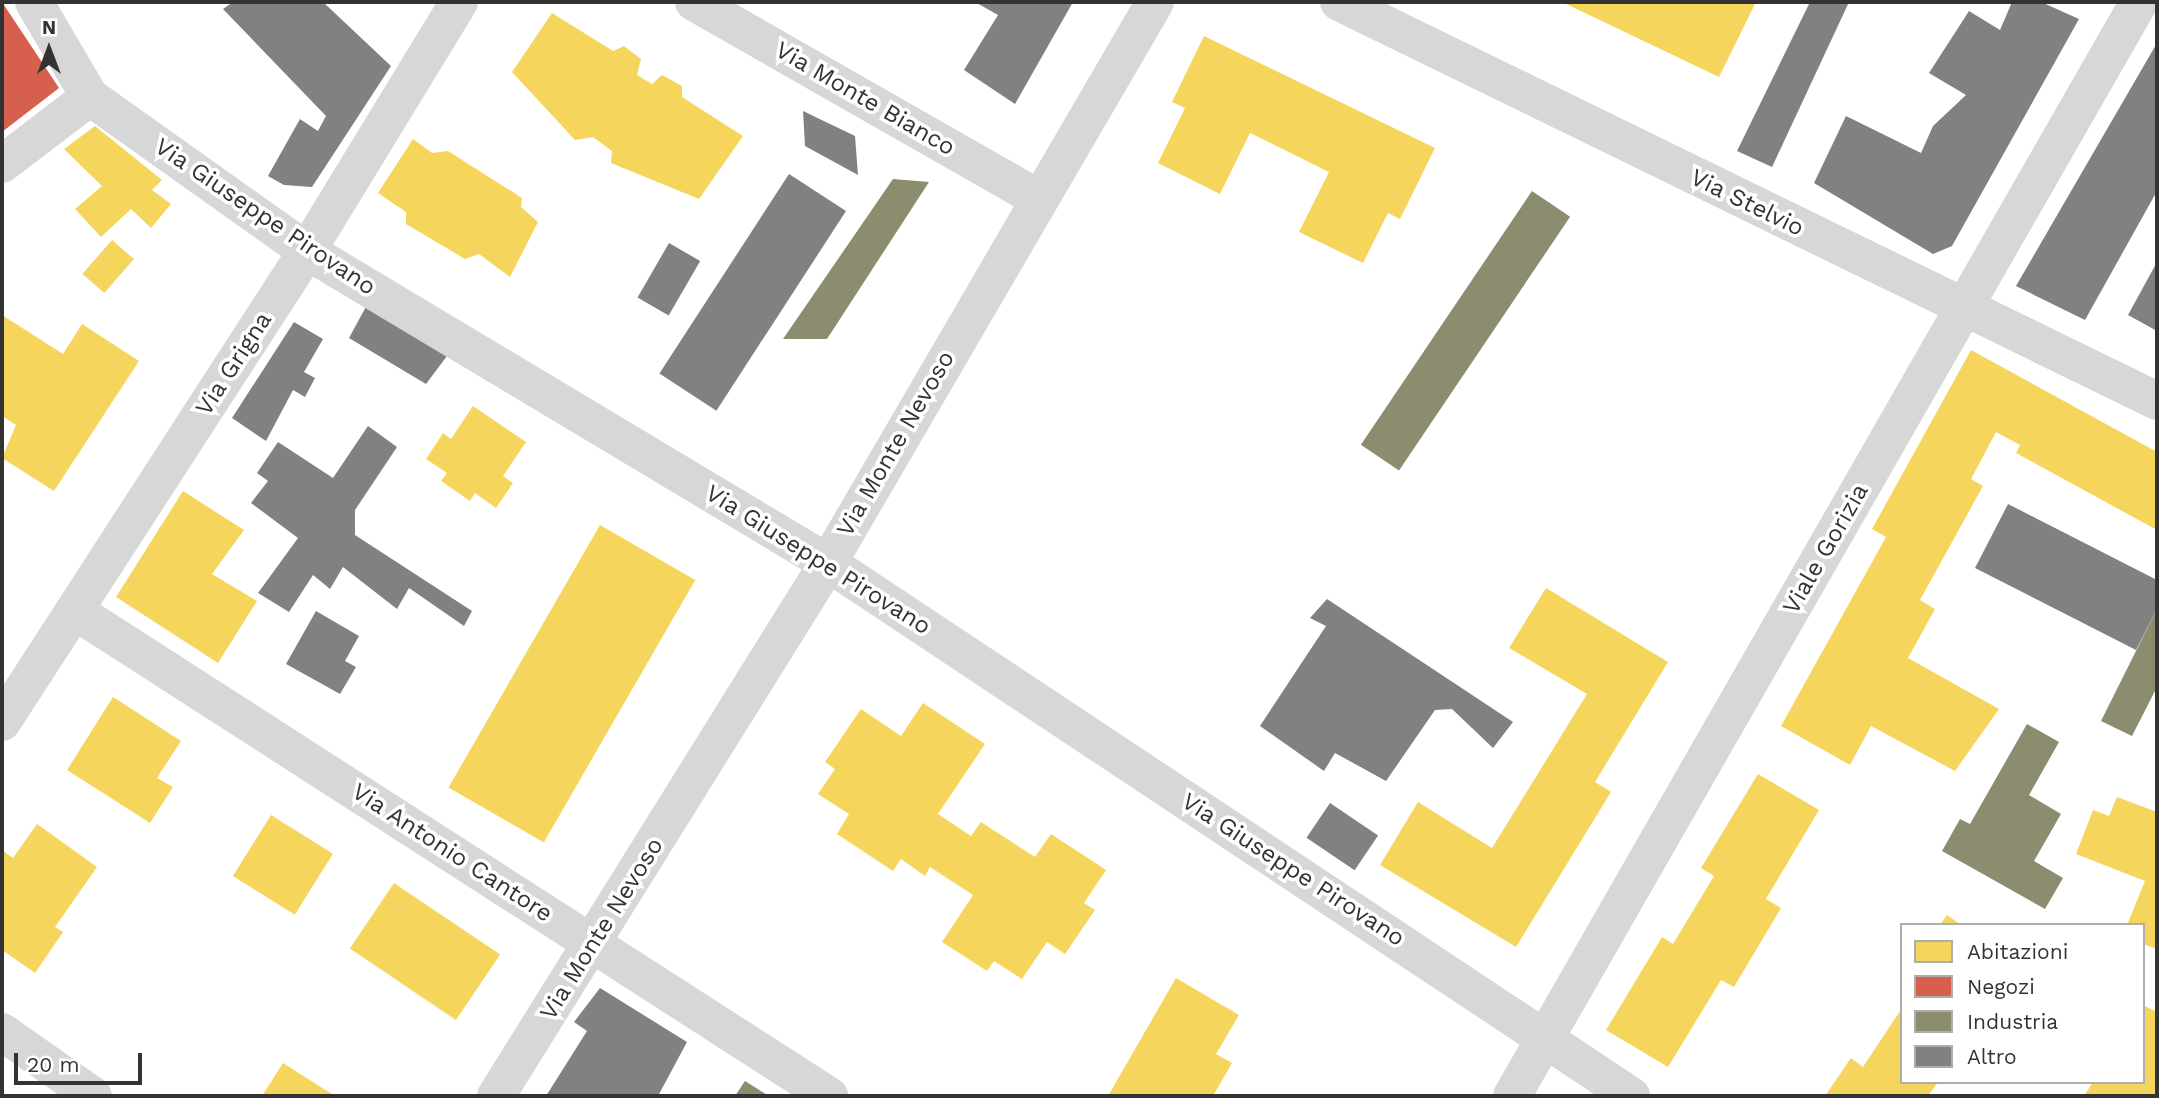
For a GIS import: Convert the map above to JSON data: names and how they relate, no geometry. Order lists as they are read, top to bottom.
{
  "streets": {
    "street": [
      "Via Monte Bianco",
      "Via Stelvio",
      "Via Giuseppe Pirovano",
      "Via Grigna",
      "Via Monte Nevoso",
      "Viale Gorizia",
      "Via Antonio Cantore"
    ]
  },
  "crossings": [
    ["Via Monte Bianco", "Via Monte Nevoso"],
    ["Via Stelvio", "Viale Gorizia"],
    ["Via Giuseppe Pirovano", "Via Grigna"],
    ["Via Giuseppe Pirovano", "Via Monte Nevoso"],
    ["Via Giuseppe Pirovano", "Viale Gorizia"],
    ["Via Grigna", "Via Antonio Cantore"],
    ["Via Monte Nevoso", "Via Antonio Cantore"]
  ],
  "legend": [
    "Abitazioni",
    "Negozi",
    "Industria",
    "Altro"
  ],
  "scale_bar": "20 m",
  "north": "top"
}
